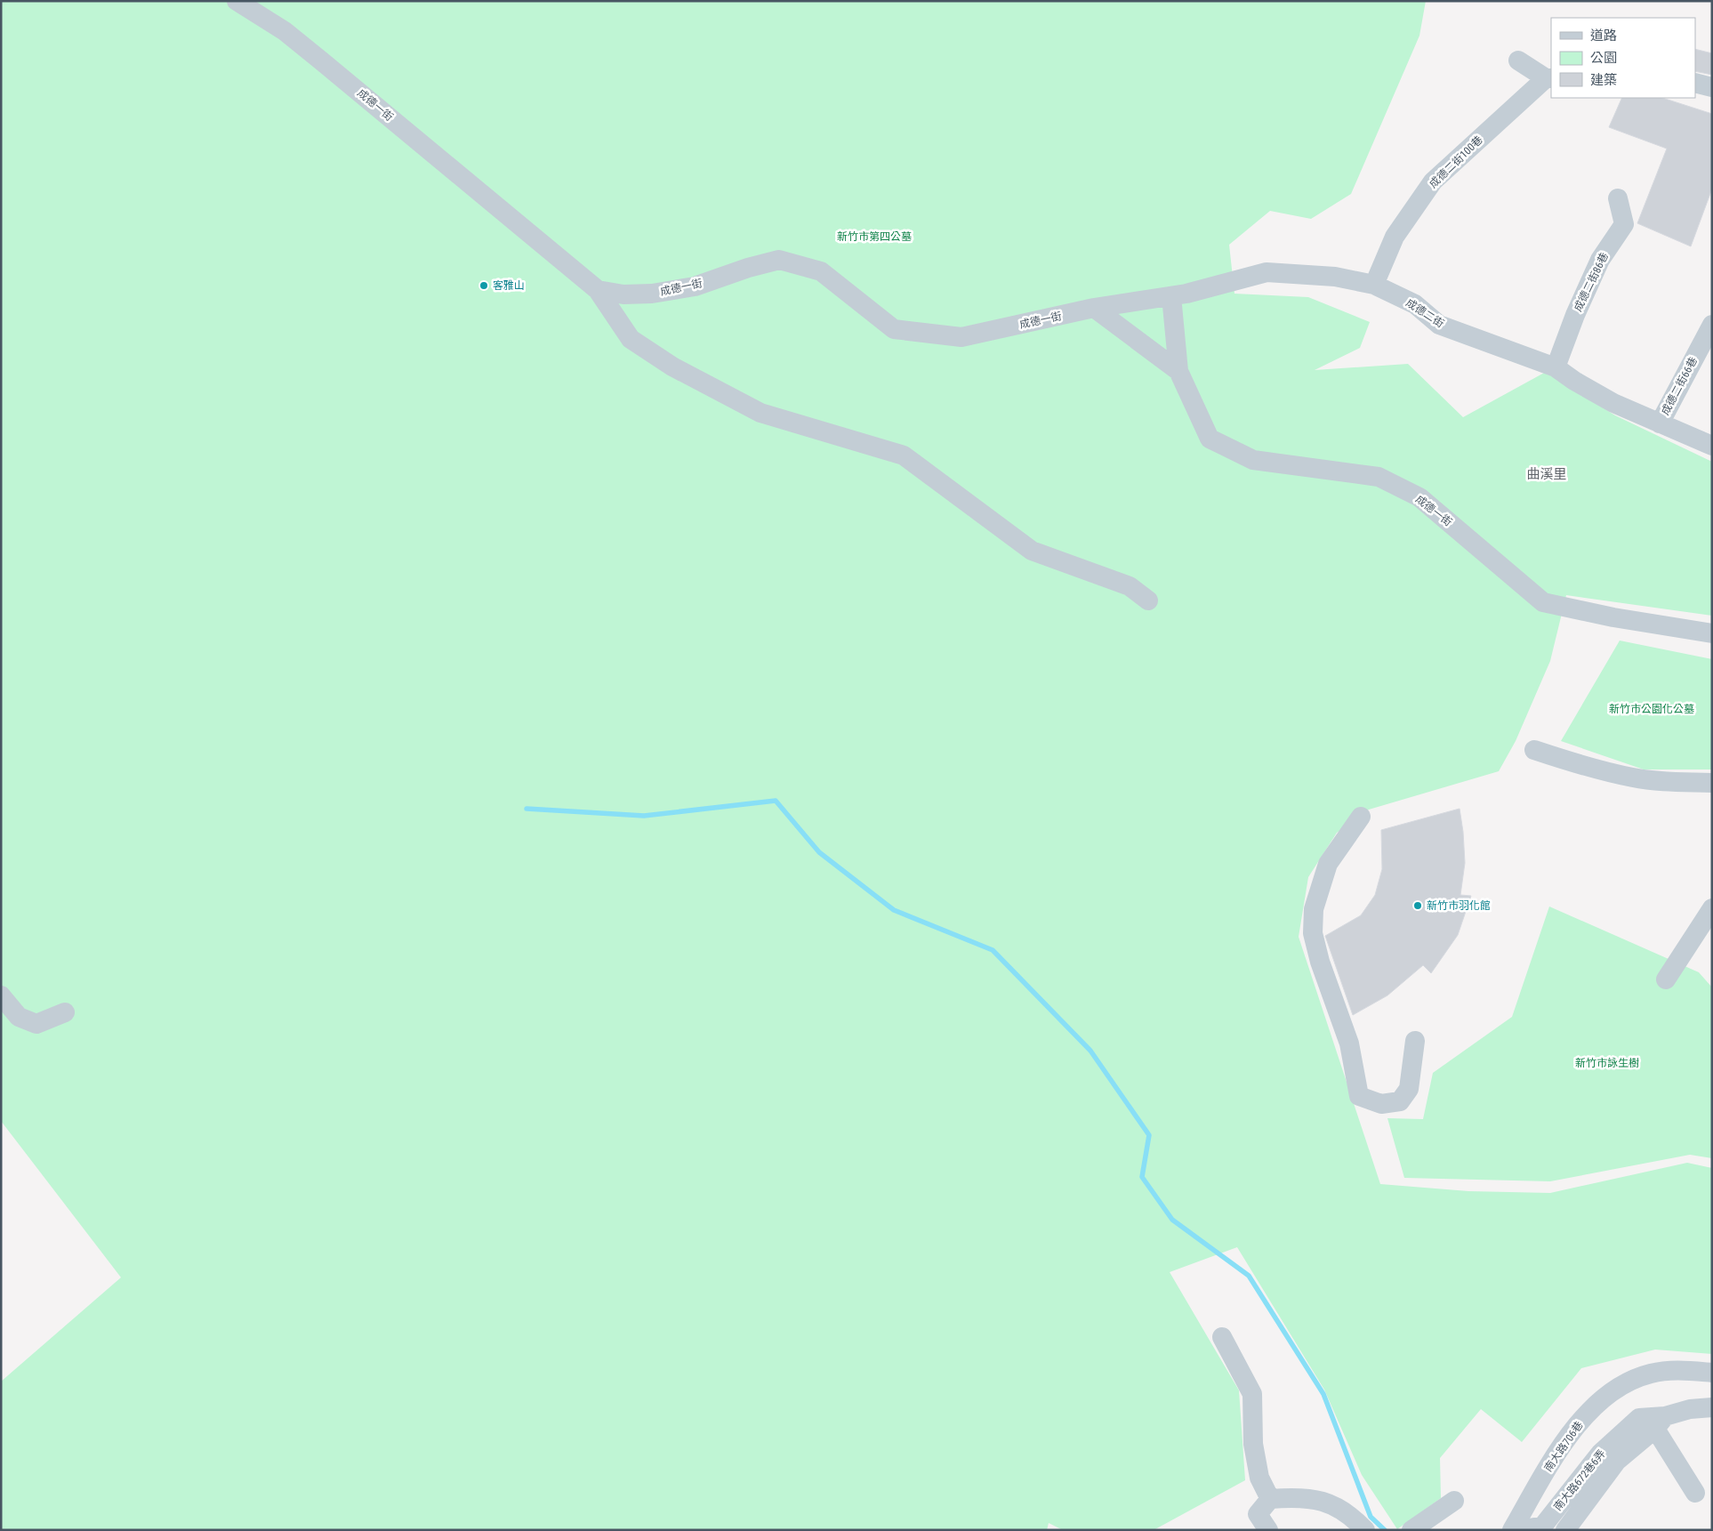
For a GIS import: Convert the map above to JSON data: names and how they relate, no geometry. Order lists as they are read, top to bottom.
{
  "streets": {
    "street": [
      "成德一街",
      "成德二街100巷",
      "成德二街86巷",
      "成德二街",
      "成德二街66巷",
      "南大路706巷",
      "南大路672巷6弄"
    ]
  },
  "crossings": [
    ["成德一街", "成德二街"],
    ["成德二街100巷", "成德二街"],
    ["成德二街86巷", "成德二街"],
    ["成德二街", "成德二街66巷"]
  ],
  "districts": ["曲溪里"],
  "parks": ["新竹市第四公墓", "新竹市公園化公墓", "新竹市詠生樹"],
  "places": ["客雅山", "新竹市羽化館"],
  "legend": ["道路", "公園", "建築"]
}
